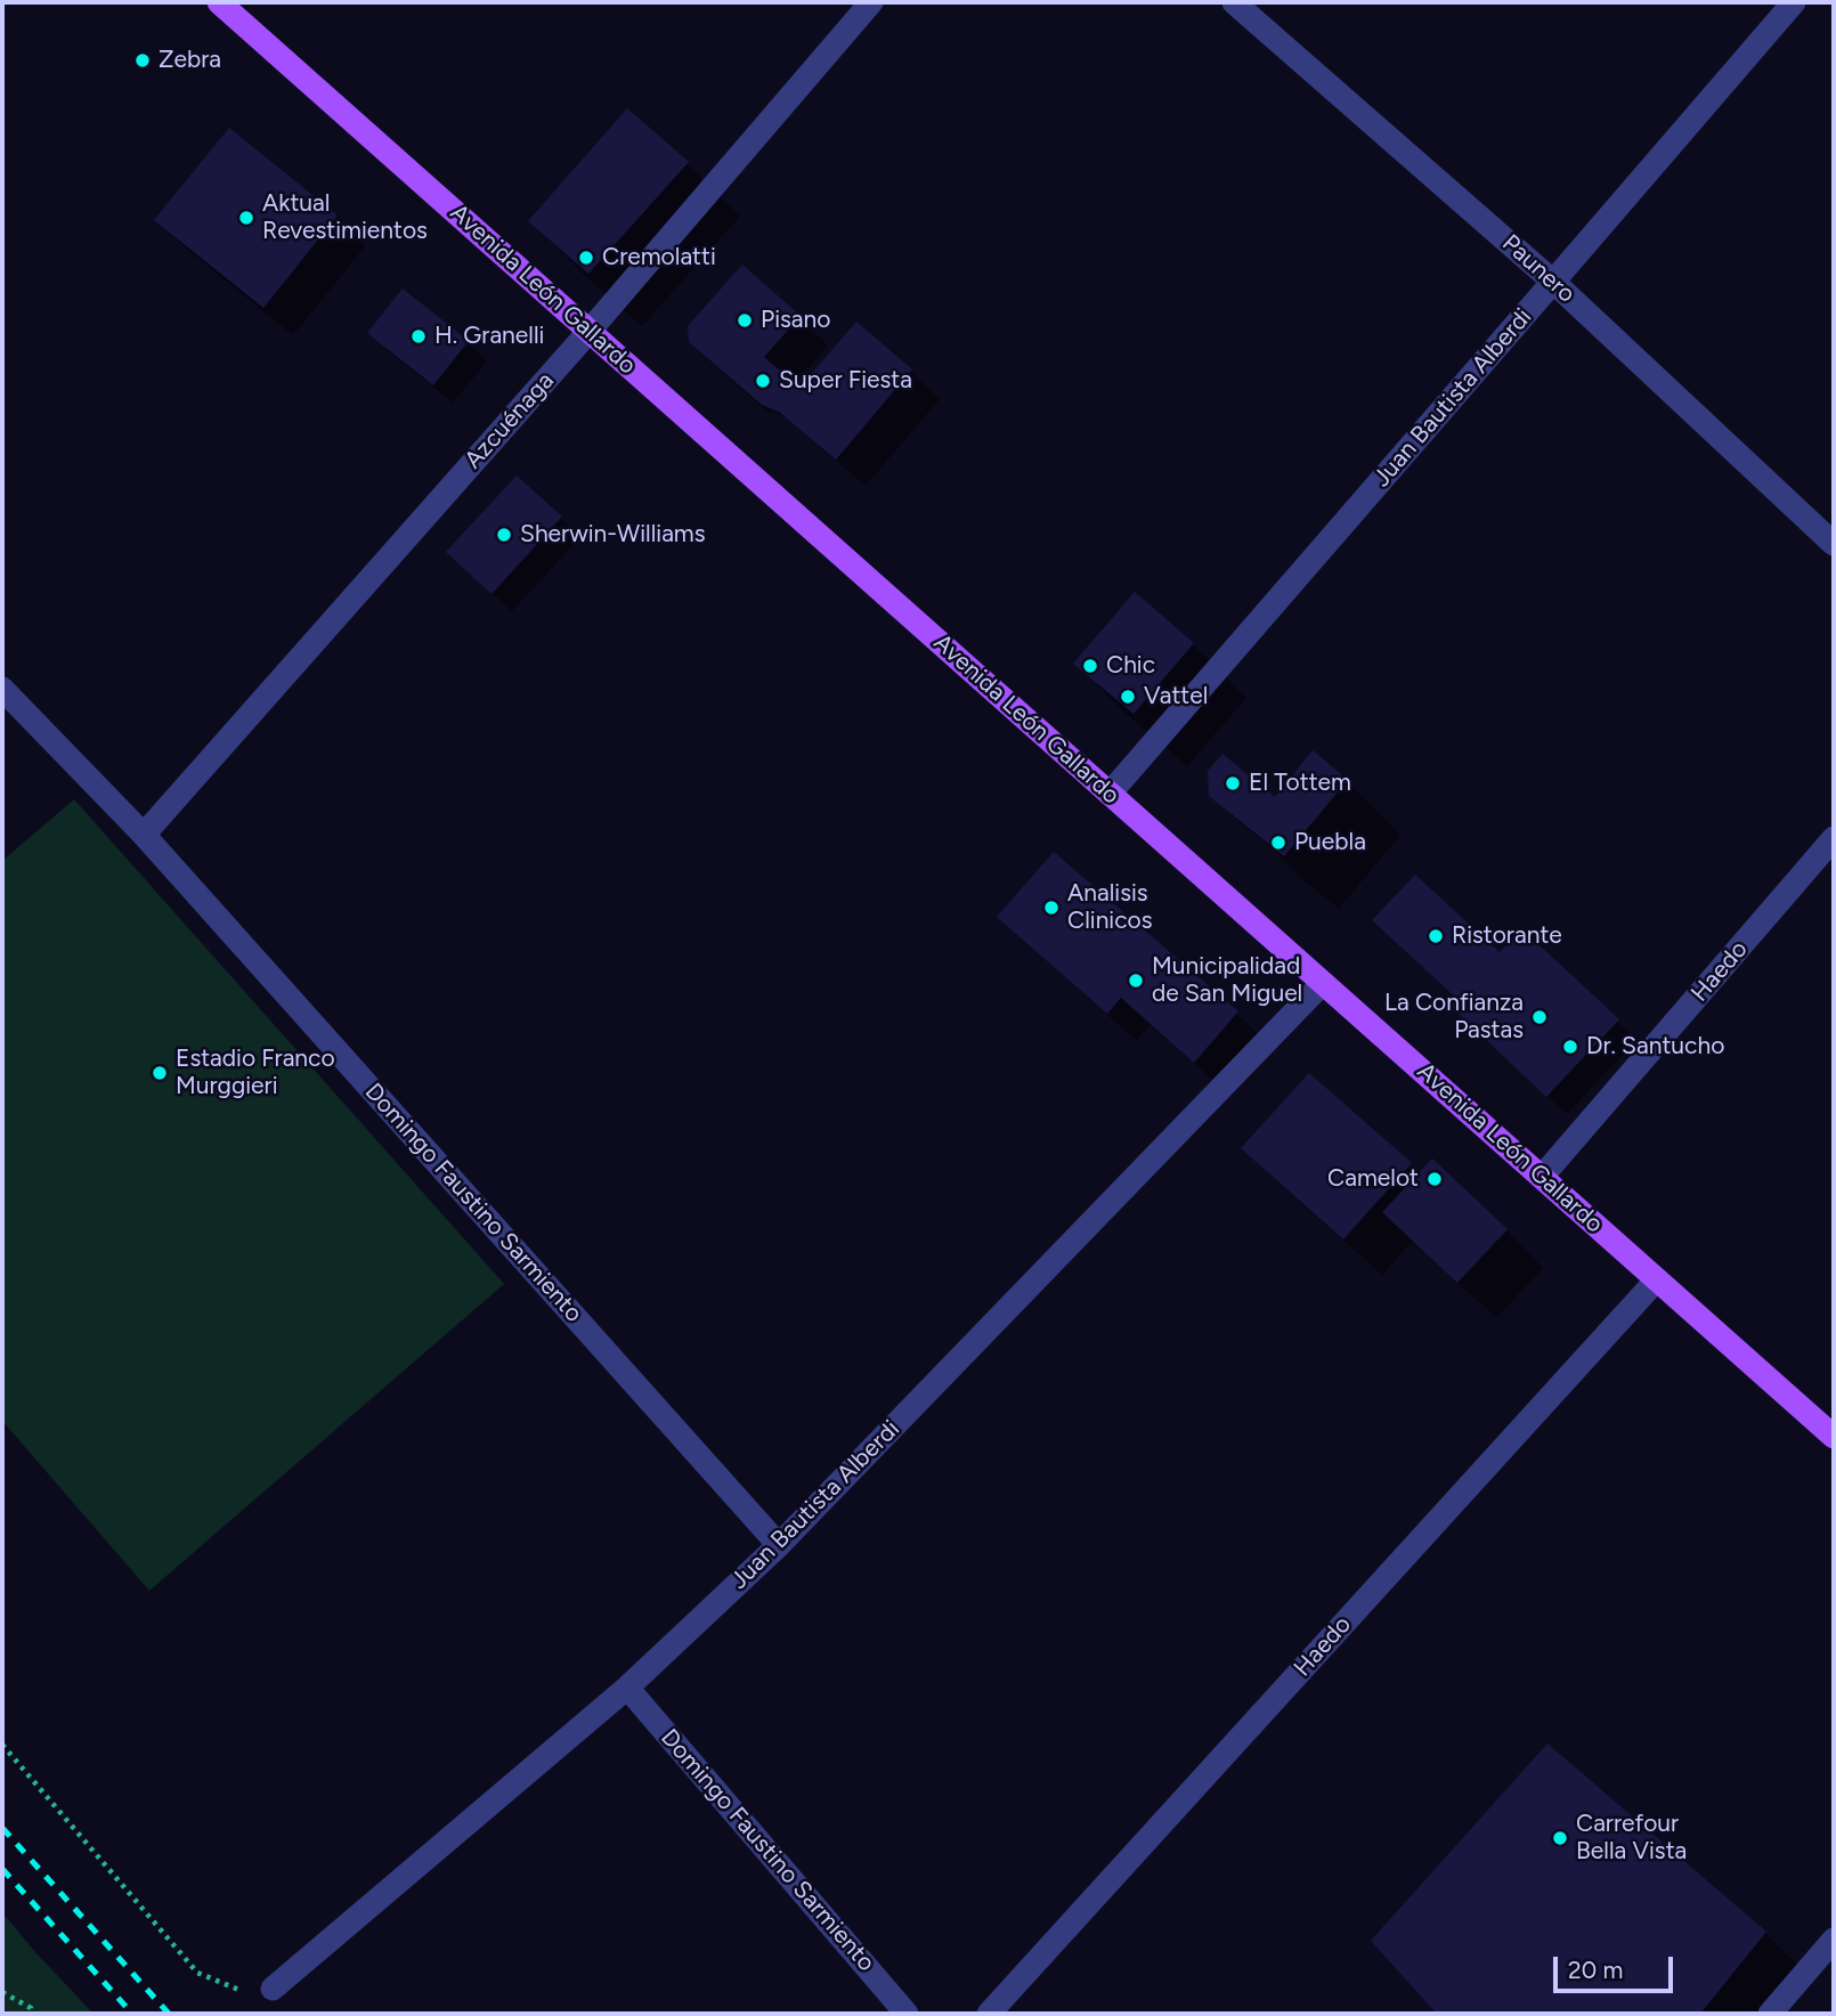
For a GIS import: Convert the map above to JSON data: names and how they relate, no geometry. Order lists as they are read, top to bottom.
{
  "streets": {
    "main road": ["Avenida León Gallardo"],
    "street": [
      "Paunero",
      "Juan Bautista Alberdi",
      "Azcuénaga",
      "Haedo",
      "Domingo Faustino Sarmiento"
    ]
  },
  "crossings": [
    ["Paunero", "Juan Bautista Alberdi"],
    ["Avenida León Gallardo", "Juan Bautista Alberdi"],
    ["Avenida León Gallardo", "Azcuénaga"],
    ["Avenida León Gallardo", "Haedo"],
    ["Juan Bautista Alberdi", "Domingo Faustino Sarmiento"],
    ["Azcuénaga", "Domingo Faustino Sarmiento"]
  ],
  "places": [
    "Zebra",
    "Aktual Revestimientos",
    "Cremolatti",
    "Pisano",
    "H. Granelli",
    "Super Fiesta",
    "Sherwin-Williams",
    "Chic",
    "Vattel",
    "El Tottem",
    "Puebla",
    "Analisis Clinicos",
    "Ristorante",
    "Municipalidad de San Miguel",
    "La Confianza Pastas",
    "Dr. Santucho",
    "Estadio Franco Murggieri",
    "Camelot",
    "Carrefour Bella Vista"
  ],
  "scale_bar": "20 m"
}
